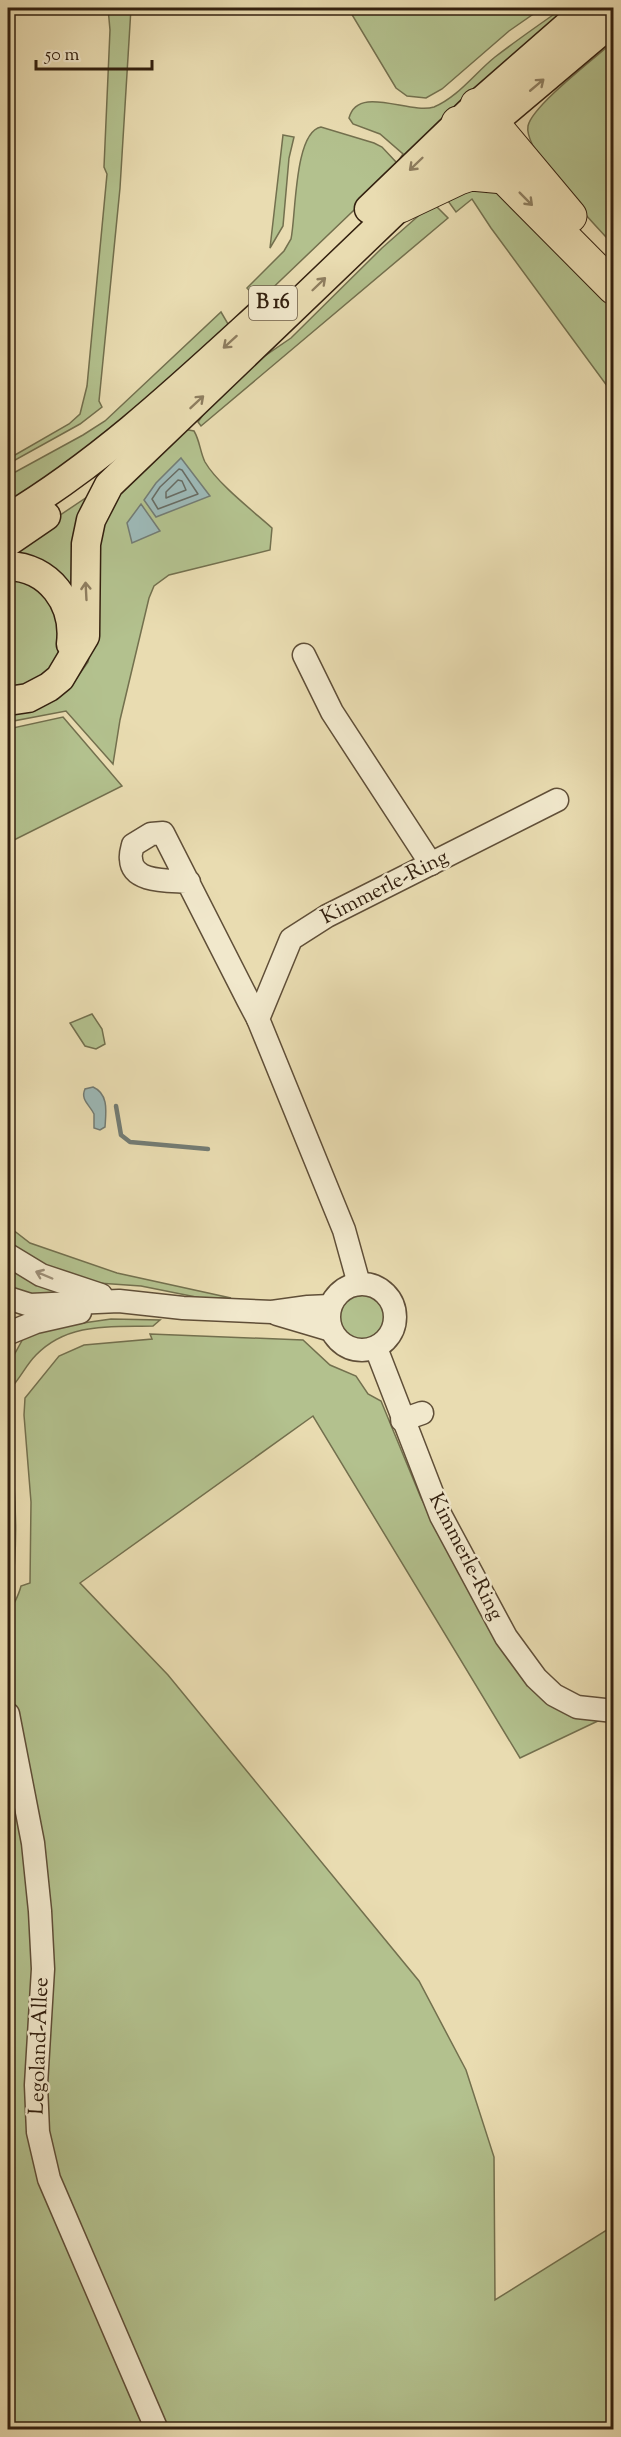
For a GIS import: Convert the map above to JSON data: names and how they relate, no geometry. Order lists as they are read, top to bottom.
{
  "streets": {
    "main road": ["B 16"],
    "street": ["Kimmerle-Ring", "Legoland-Allee"]
  },
  "scale_bar": "50 m"
}
